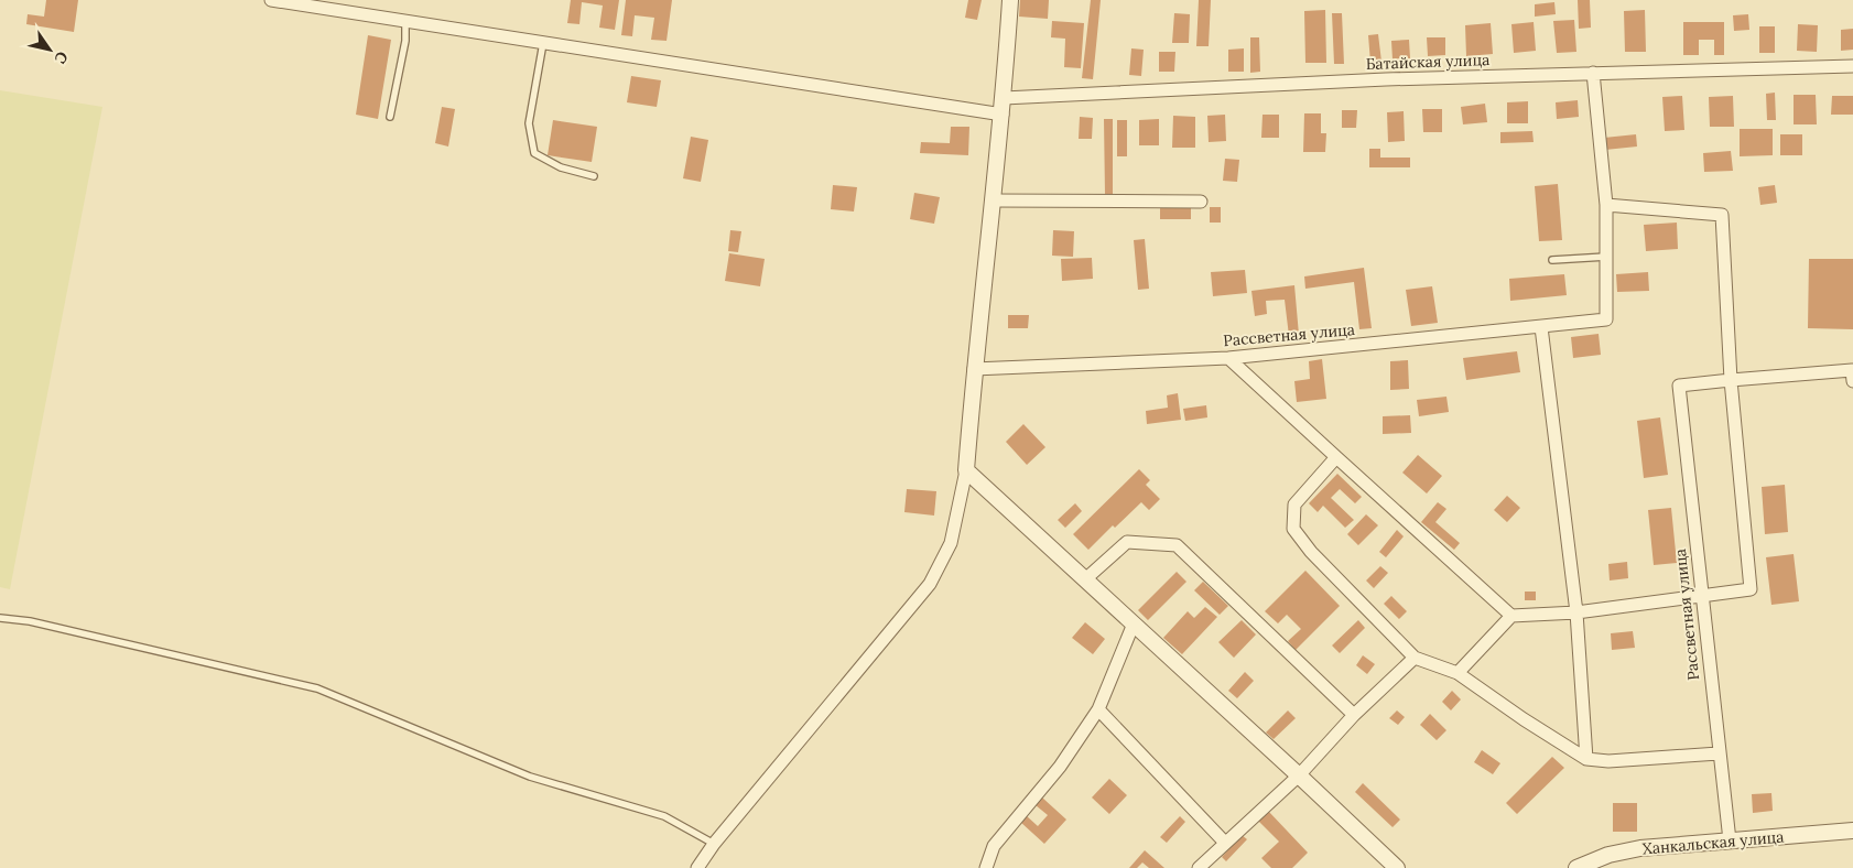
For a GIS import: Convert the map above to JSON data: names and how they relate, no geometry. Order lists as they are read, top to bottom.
{
  "streets": {
    "street": ["Батайская улица", "Рассветная улица", "Ханкальская улица"]
  },
  "crossings": [
    ["Рассветная улица", "Ханкальская улица"]
  ],
  "north": "bottom right"
}
